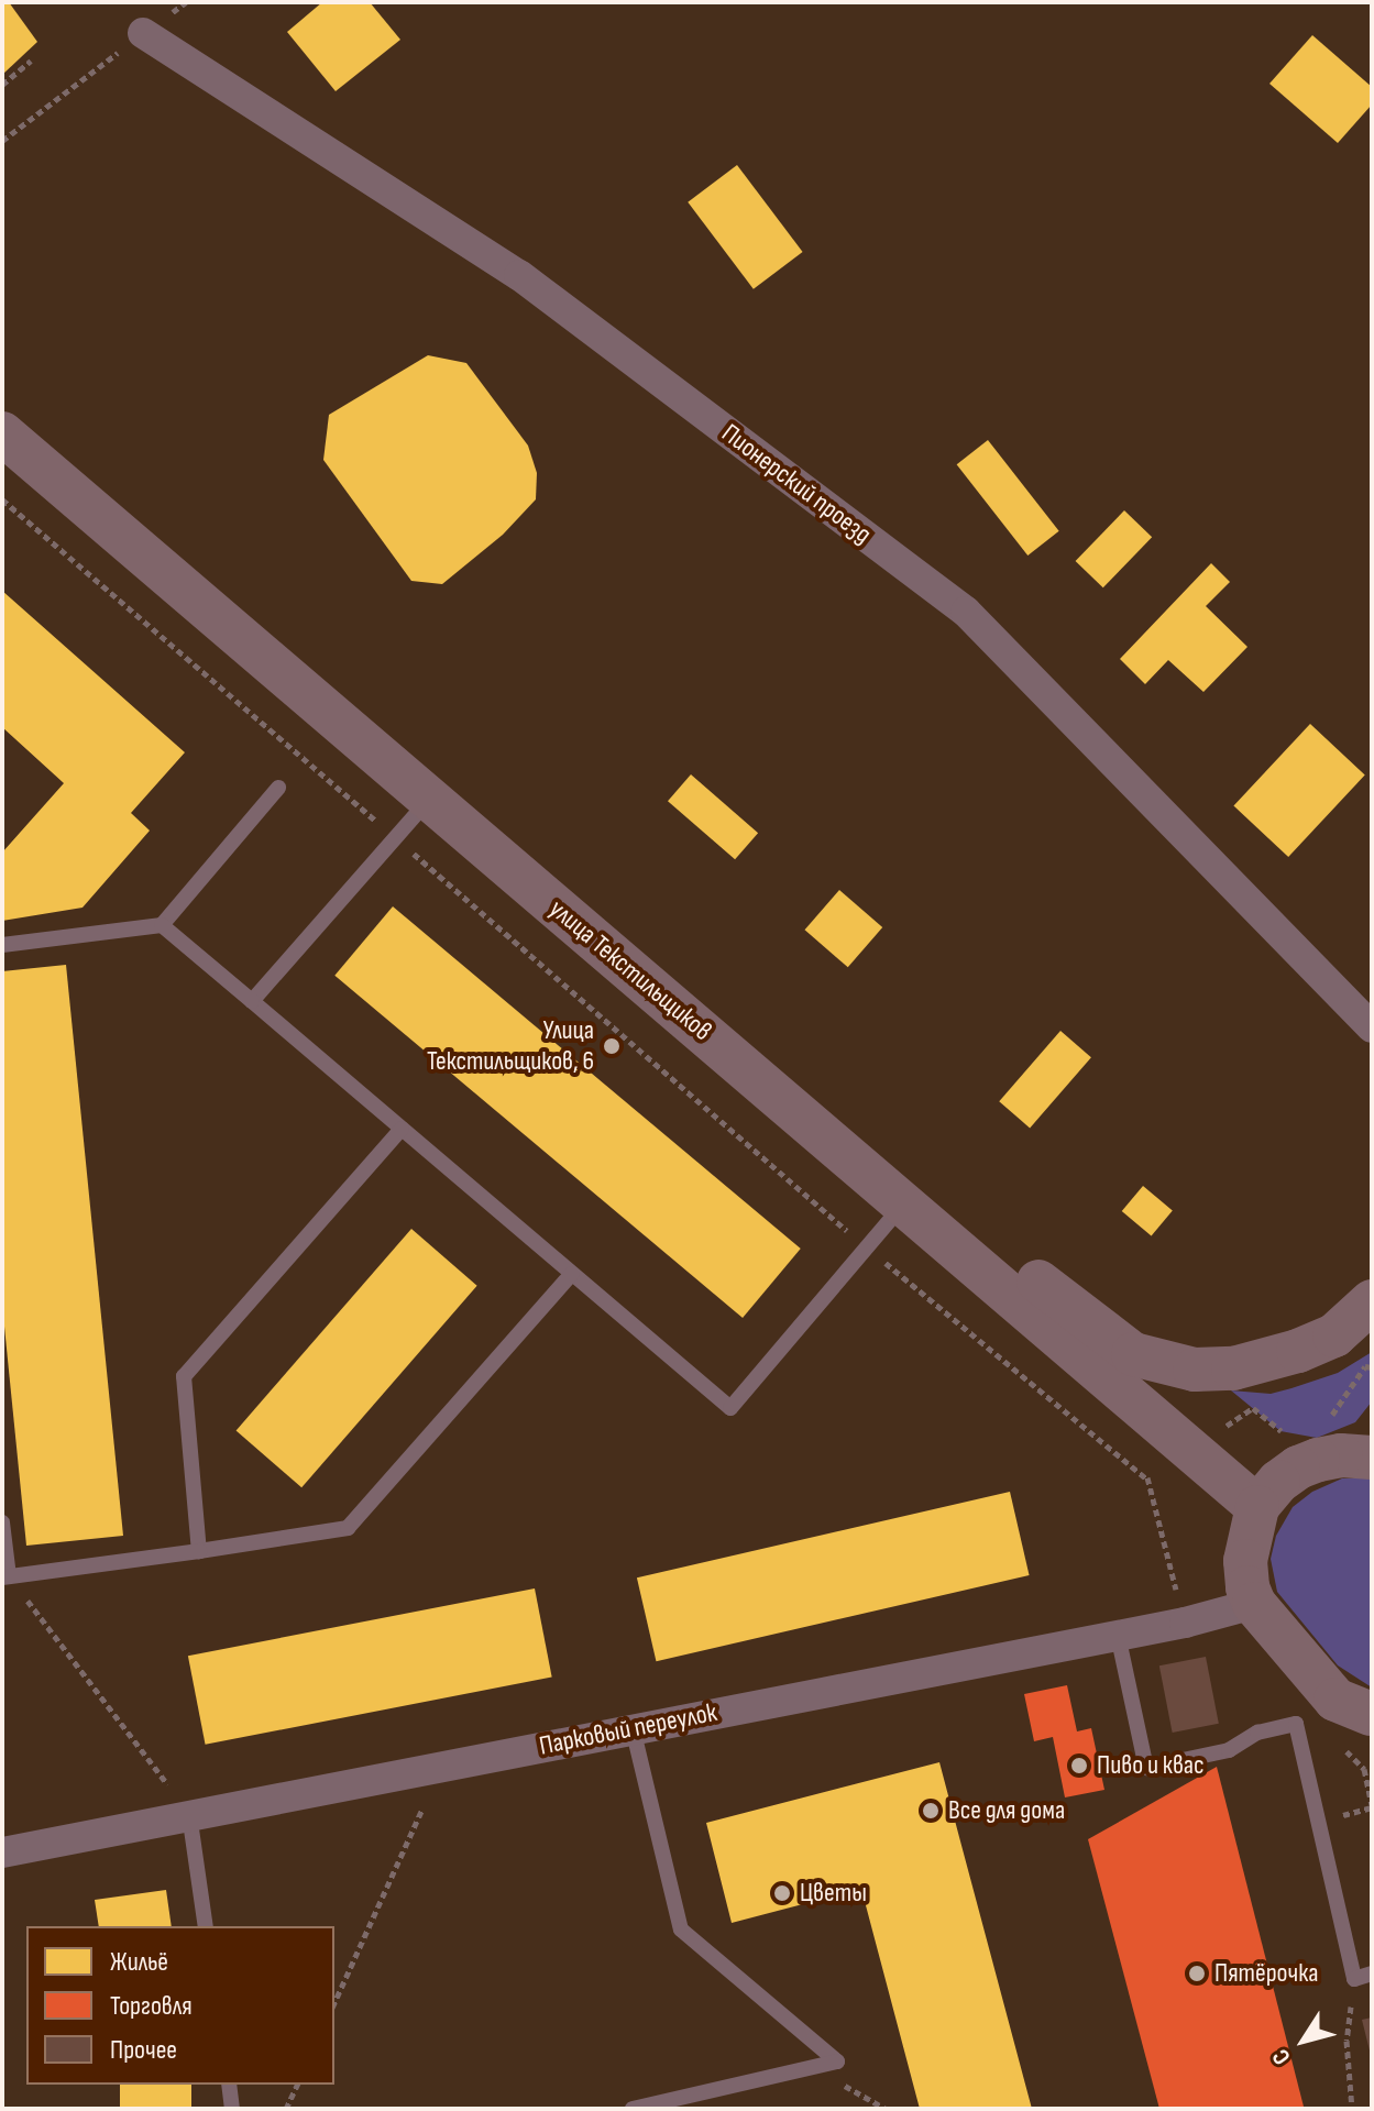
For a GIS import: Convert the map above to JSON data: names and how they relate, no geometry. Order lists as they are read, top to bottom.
{
  "streets": {
    "main road": ["улица Текстильщиков"],
    "street": ["Пионерский проезд", "Парковый переулок"]
  },
  "places": [
    "Улица Текстильщиков, 6",
    "Пиво и квас",
    "Все для дома",
    "Цветы",
    "Пятёрочка"
  ],
  "legend": ["Жильё", "Торговля", "Прочее"],
  "north": "bottom left"
}
